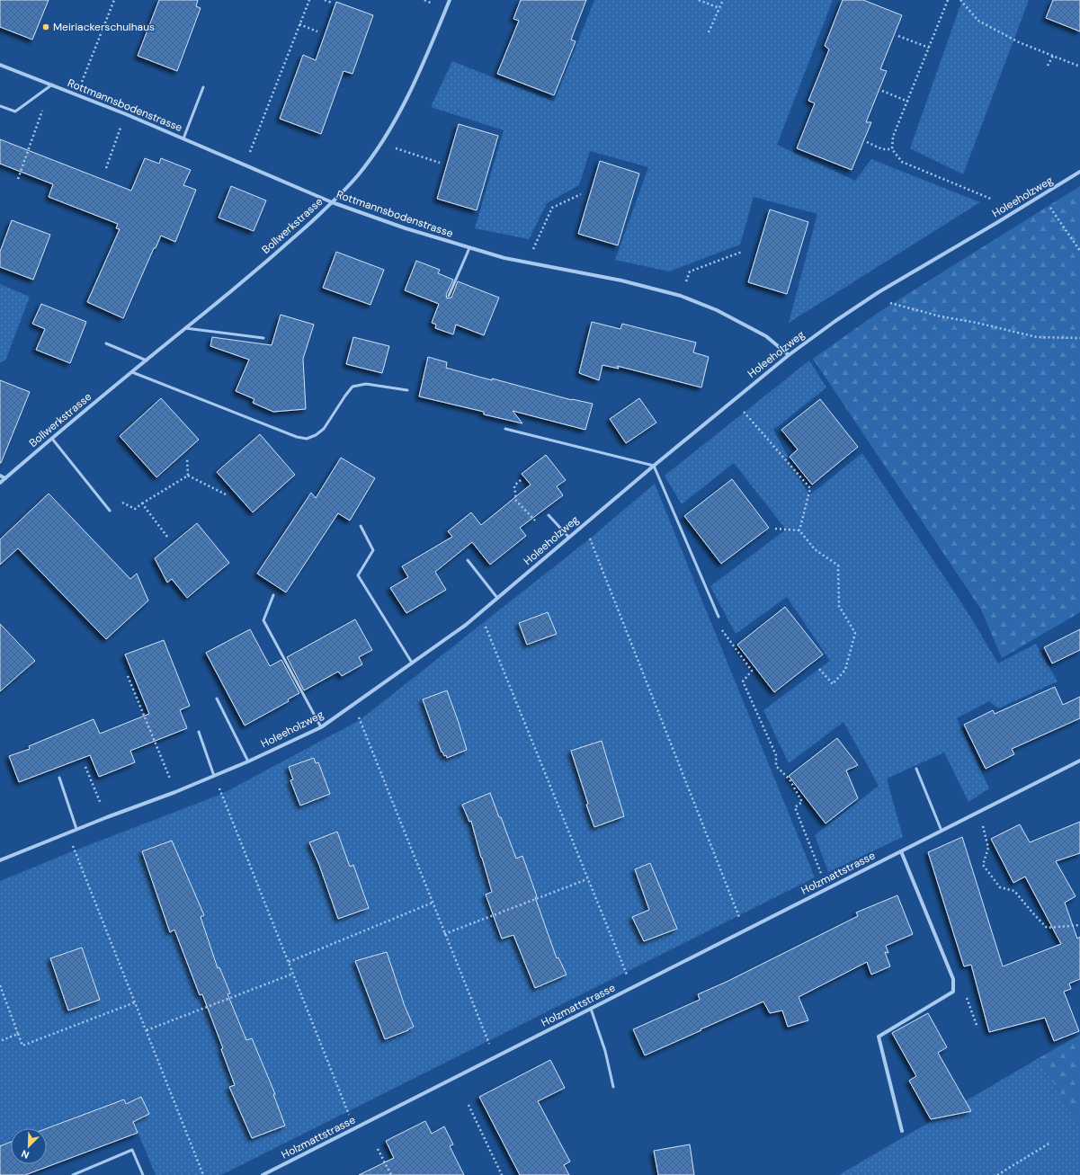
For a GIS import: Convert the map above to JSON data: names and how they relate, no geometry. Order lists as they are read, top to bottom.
{
  "streets": {
    "street": [
      "Rottmannsbodenstrasse",
      "Holeeholzweg",
      "Bollwerkstrasse",
      "Holzmattstrasse"
    ]
  },
  "crossings": [
    ["Rottmannsbodenstrasse", "Holeeholzweg"],
    ["Rottmannsbodenstrasse", "Bollwerkstrasse"]
  ],
  "places": ["Meiriackerschulhaus"],
  "north": "bottom left"
}
